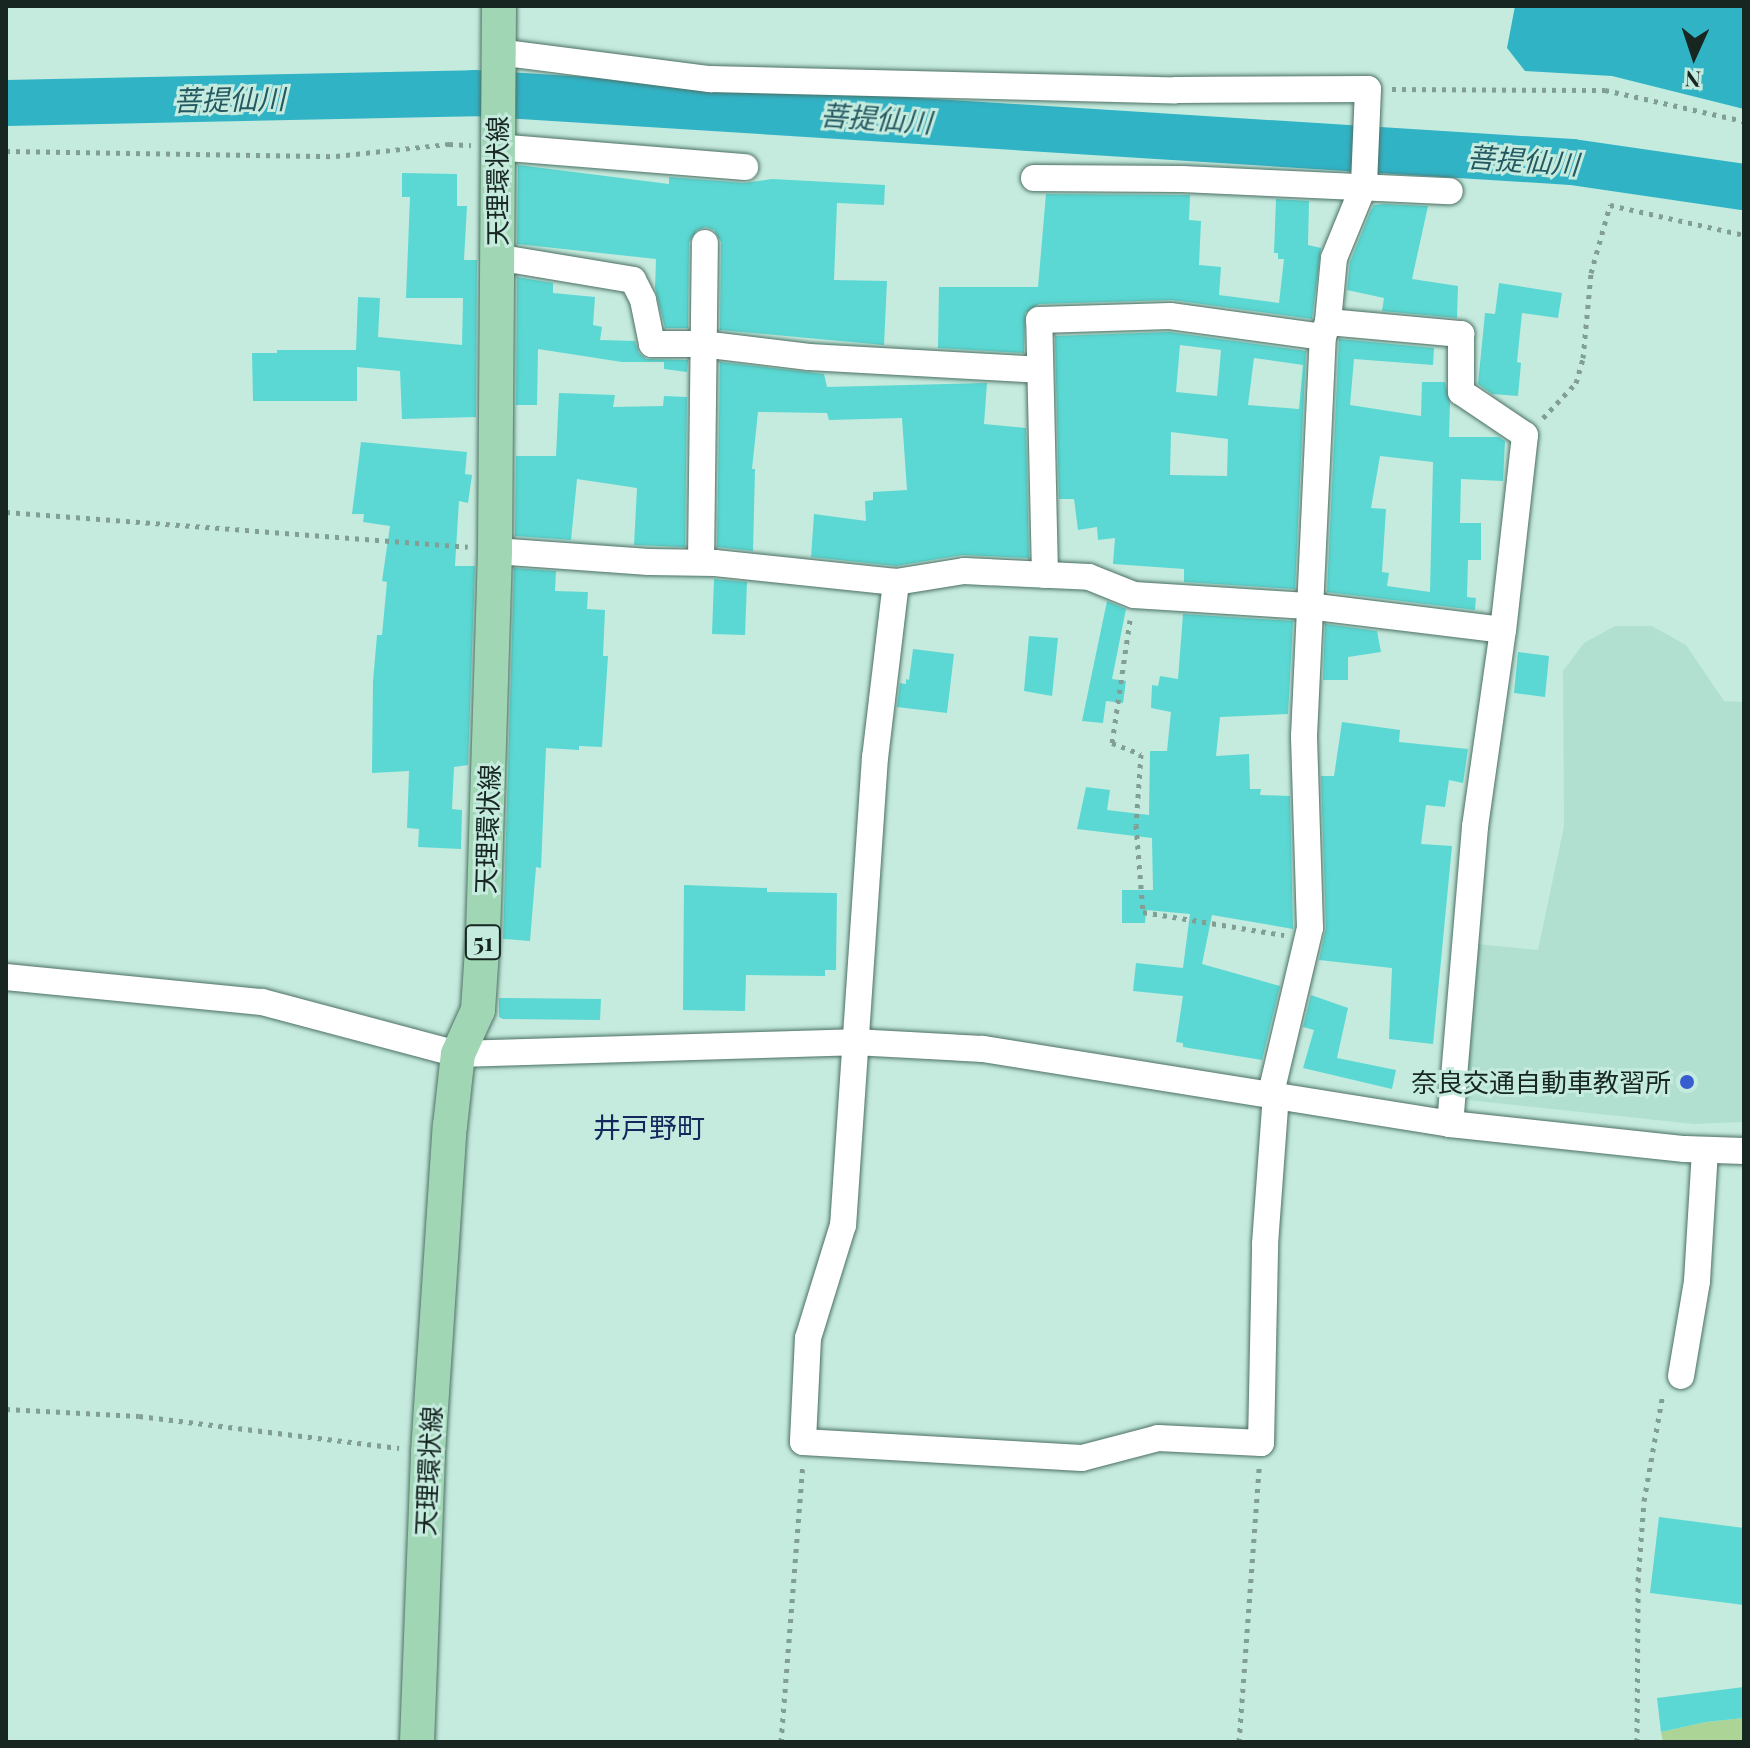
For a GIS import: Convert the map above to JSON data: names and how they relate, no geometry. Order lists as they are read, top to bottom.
{
  "streets": {
    "main road": ["天理環状線", "51"]
  },
  "districts": ["井戸野町"],
  "water": ["菩提仙川"],
  "places": ["奈良交通自動車教習所"],
  "north": "bottom"
}
